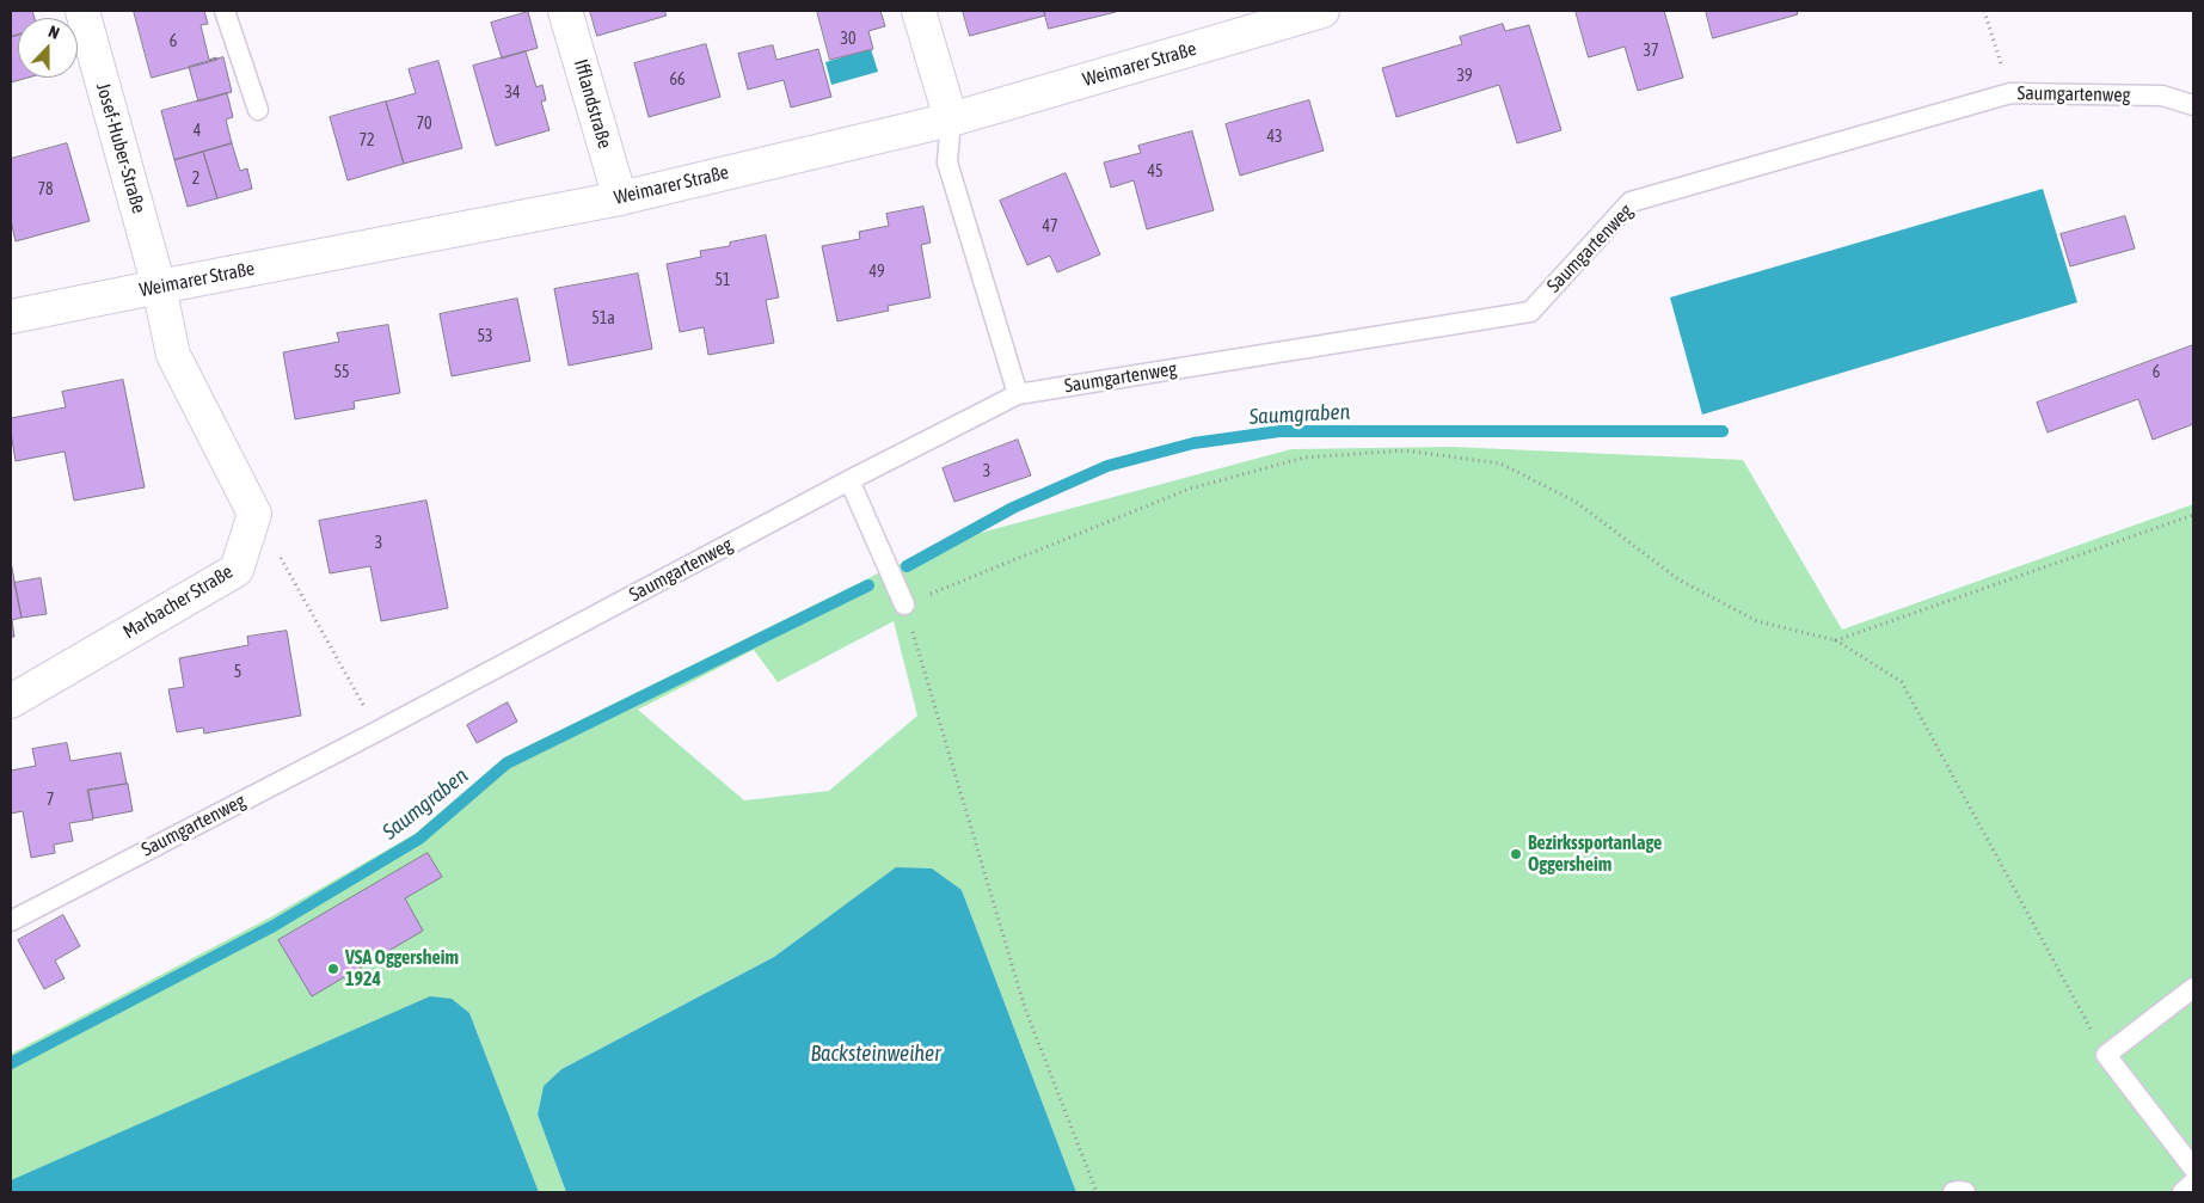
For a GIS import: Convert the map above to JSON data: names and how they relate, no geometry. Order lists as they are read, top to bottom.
{
  "streets": {
    "street": [
      "Weimarer Straße",
      "Ifflandstraße",
      "Josef-Huber-Straße",
      "Marbacher Straße"
    ],
    "lane": ["Saumgartenweg"]
  },
  "crossings": [
    ["Weimarer Straße", "Ifflandstraße"],
    ["Weimarer Straße", "Josef-Huber-Straße"]
  ],
  "water": ["Saumgraben", "Backsteinweiher"],
  "places": ["Bezirkssportanlage Oggersheim", "VSA Oggersheim 1924"],
  "house_numbers": [
    "30",
    "6",
    "37",
    "39",
    "66",
    "34",
    "70",
    "4",
    "43",
    "72",
    "45",
    "2",
    "78",
    "47",
    "49",
    "51",
    "51a",
    "53",
    "55",
    "6",
    "3",
    "3",
    "5",
    "7"
  ],
  "north": "top"
}
